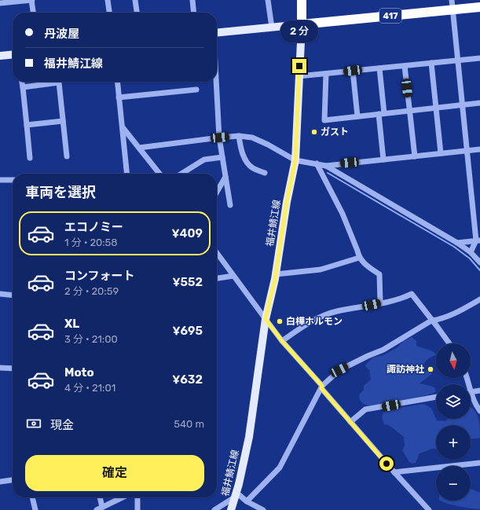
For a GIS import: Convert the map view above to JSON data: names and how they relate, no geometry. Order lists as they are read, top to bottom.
{
  "streets": {
    "highway": ["417"],
    "main road": ["福井鯖江線"]
  },
  "crossings": [
    ["417", "福井鯖江線"]
  ],
  "places": ["ガスト", "白樺ホルモン", "諏訪神社"],
  "north": "bottom",
  "page": {
    "banner": ["丹波屋", "福井鯖江線"],
    "bubble": "2 分",
    "heading": "車両を選択",
    "list": [
      {
        "name": "エコノミー",
        "note": "1 分 · 20:58",
        "value": "¥409"
      },
      {
        "name": "コンフォート",
        "note": "2 分 · 20:59",
        "value": "¥552"
      },
      {
        "name": "XL",
        "note": "3 分 · 21:00",
        "value": "¥695"
      },
      {
        "name": "Moto",
        "note": "4 分 · 21:01",
        "value": "¥632"
      }
    ],
    "map_buttons": ["+", "−"],
    "pay": ["現金", "540 m"],
    "buttons": "確定"
  }
}
